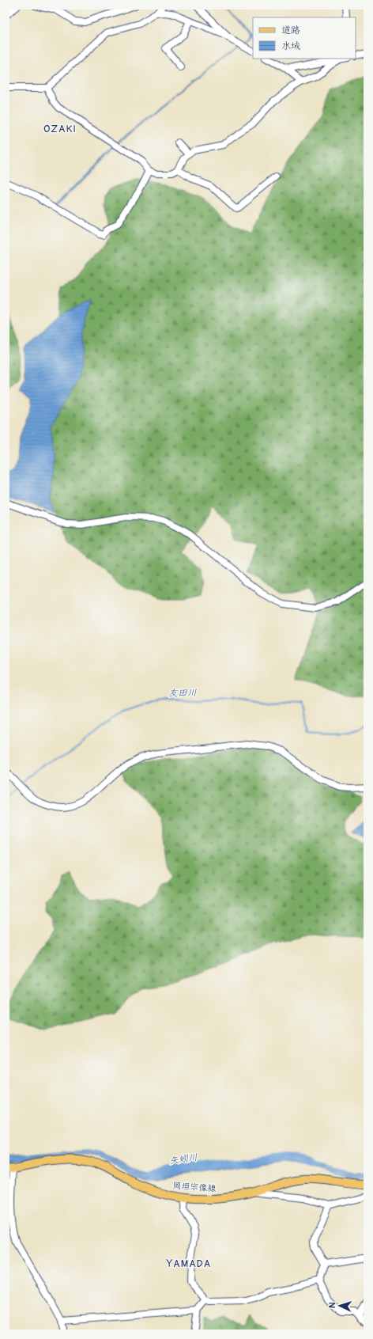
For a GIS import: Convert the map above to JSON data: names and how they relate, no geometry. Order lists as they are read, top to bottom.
{
  "streets": {
    "main road": ["岡垣宗像線"]
  },
  "districts": ["OZAKI", "YAMADA"],
  "water": ["友田川", "矢矧川"],
  "legend": ["道路", "水域"],
  "north": "left"
}
